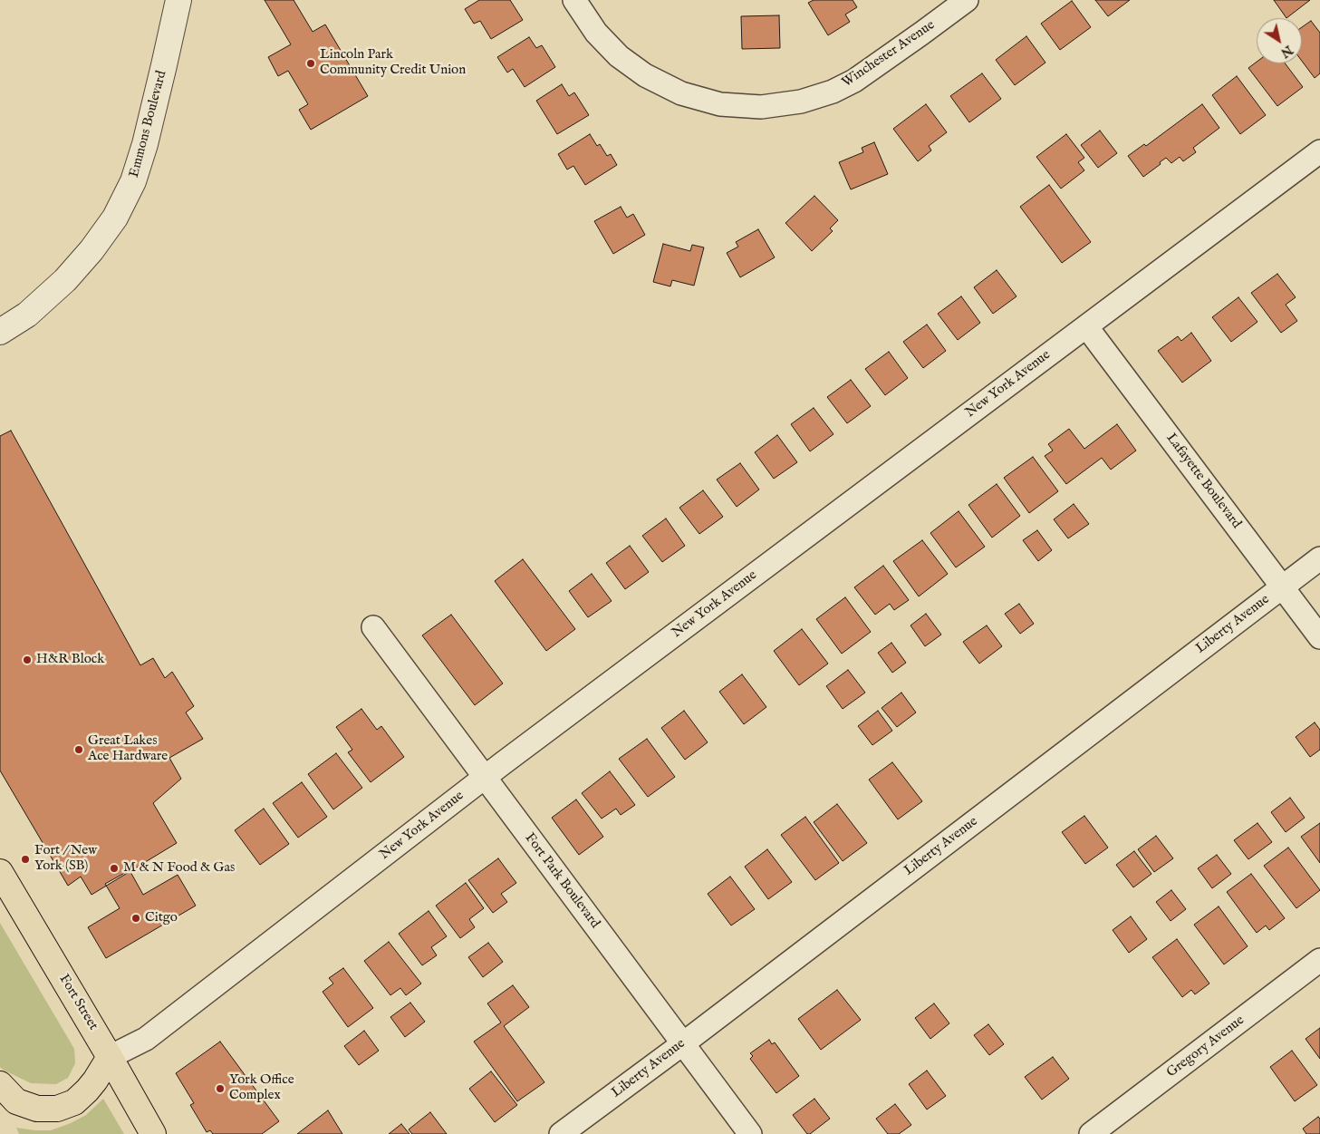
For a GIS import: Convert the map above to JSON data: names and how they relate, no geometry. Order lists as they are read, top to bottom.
{
  "streets": {
    "main road": ["Fort Street"],
    "street": [
      "Winchester Avenue",
      "Emmons Boulevard",
      "New York Avenue",
      "Lafayette Boulevard",
      "Liberty Avenue",
      "Fort Park Boulevard",
      "Gregory Avenue"
    ]
  },
  "crossings": [
    ["New York Avenue", "Lafayette Boulevard"],
    ["New York Avenue", "Fort Park Boulevard"],
    ["New York Avenue", "Fort Street"],
    ["Lafayette Boulevard", "Liberty Avenue"],
    ["Liberty Avenue", "Fort Park Boulevard"]
  ],
  "places": [
    "Lincoln Park Community Credit Union",
    "H&R Block",
    "Great Lakes Ace Hardware",
    "Fort / New York (SB)",
    "M & N Food & Gas",
    "Citgo",
    "York Office Complex"
  ],
  "north": "bottom right"
}
